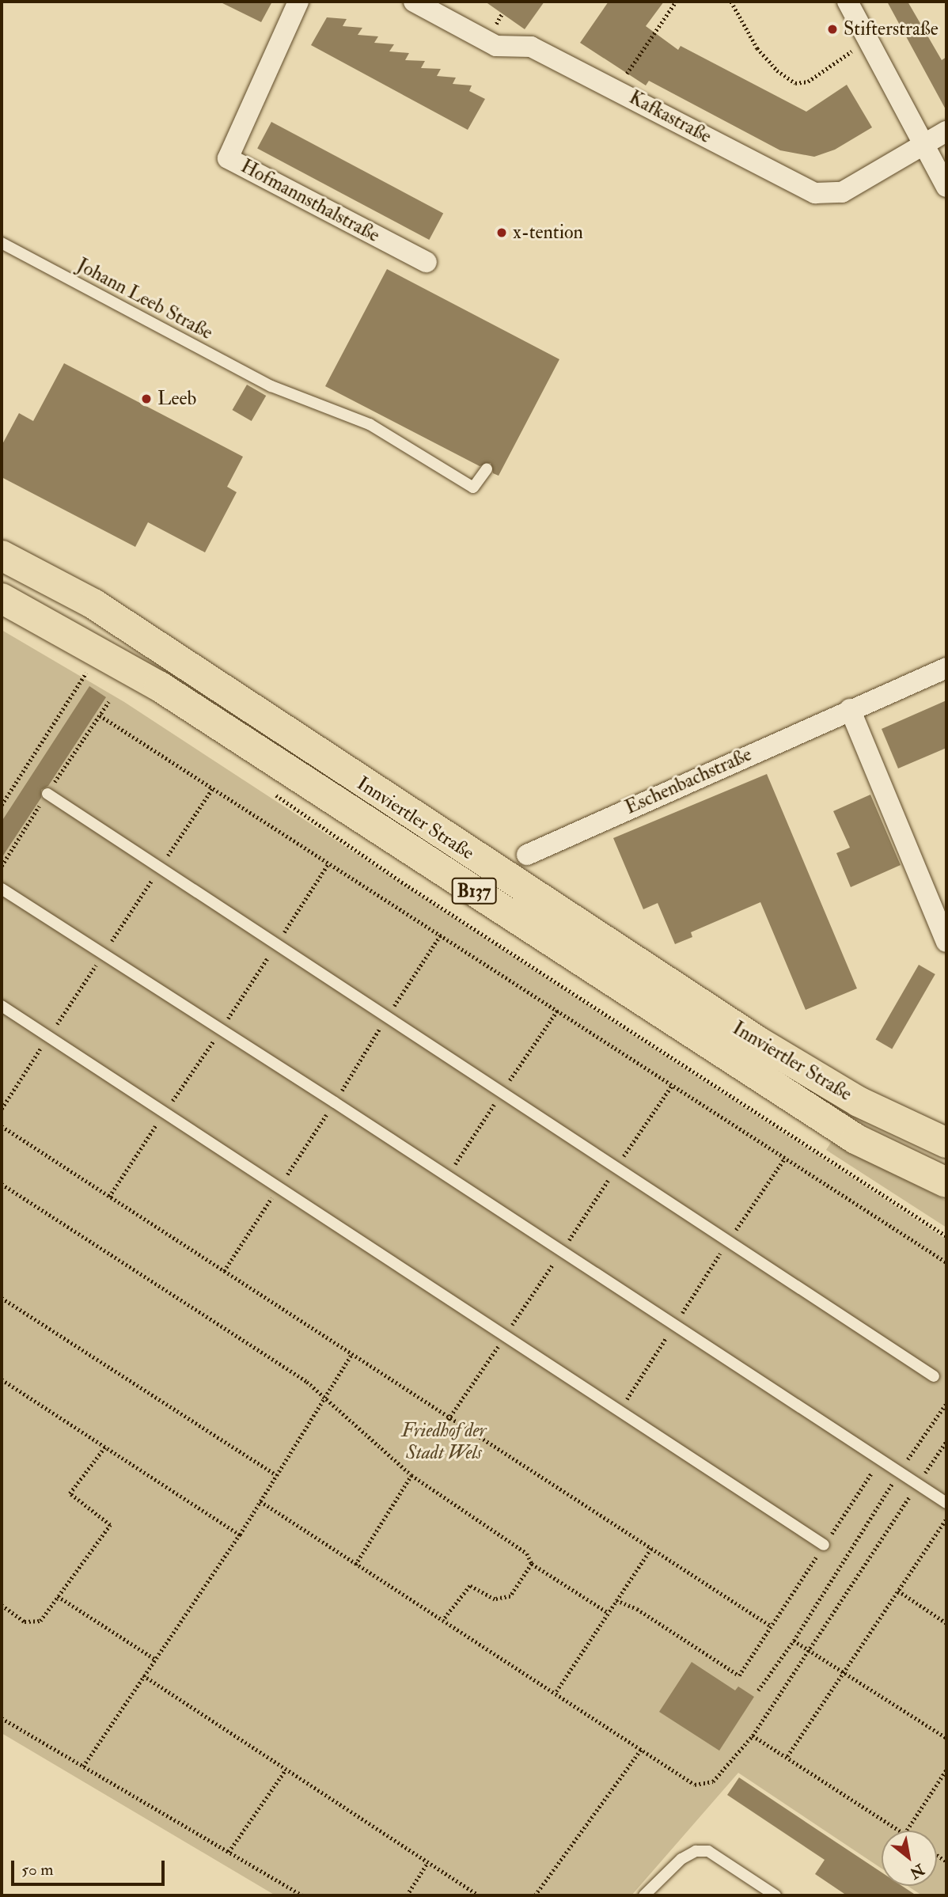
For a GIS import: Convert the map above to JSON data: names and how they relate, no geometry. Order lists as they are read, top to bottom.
{
  "streets": {
    "main road": ["Innviertler Straße", "B137"],
    "street": ["Kafkastraße", "Hofmannsthalstraße", "Eschenbachstraße"],
    "lane": ["Johann Leeb Straße"]
  },
  "parks": ["Friedhof der Stadt Wels"],
  "places": ["Stifterstraße", "x-tention", "Leeb"],
  "scale_bar": "50 m",
  "north": "bottom right"
}
